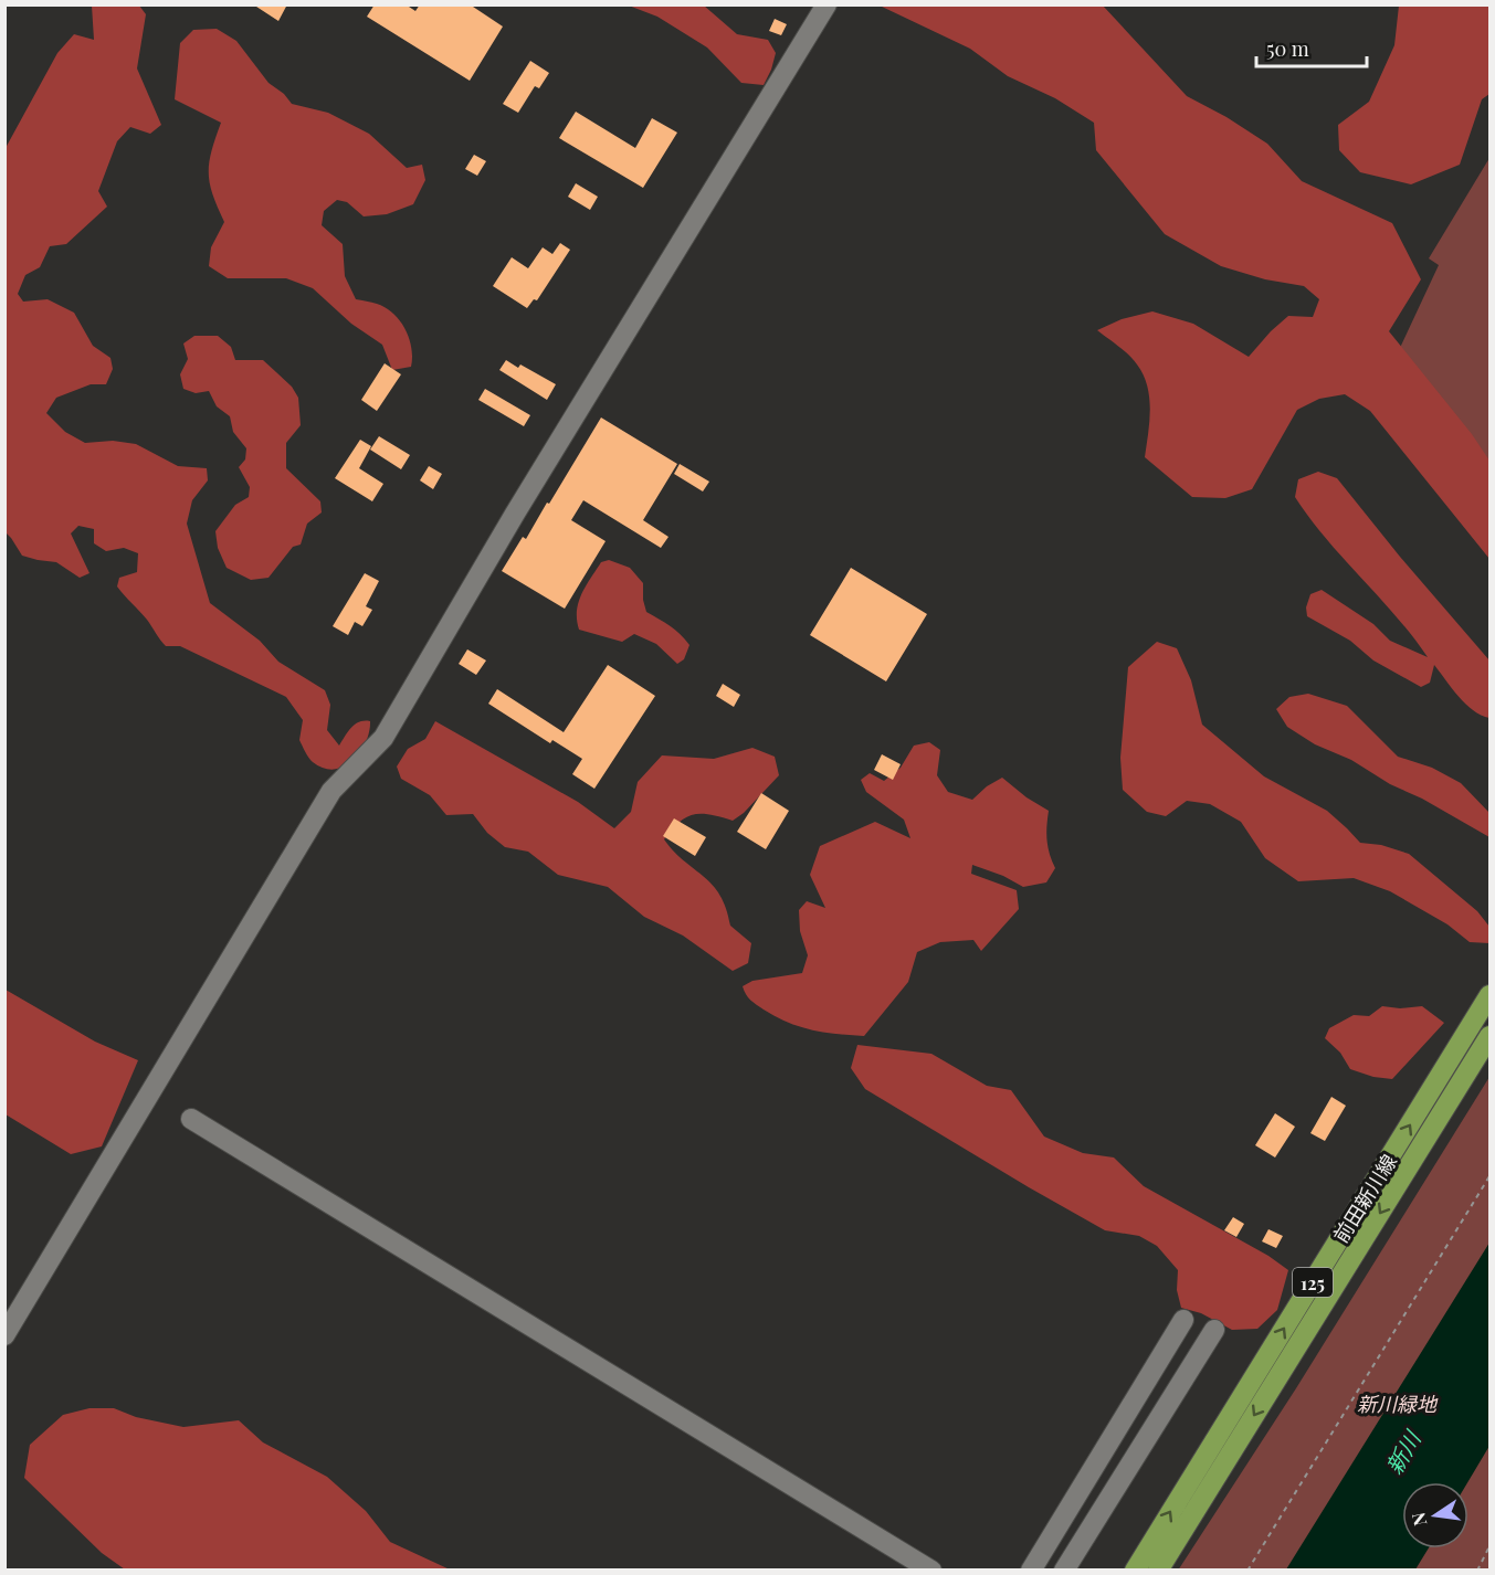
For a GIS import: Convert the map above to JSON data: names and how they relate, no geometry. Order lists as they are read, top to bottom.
{
  "streets": {
    "main road": ["前田新川線", "125"]
  },
  "water": ["新川"],
  "parks": ["新川緑地"],
  "scale_bar": "50 m",
  "north": "left"
}
